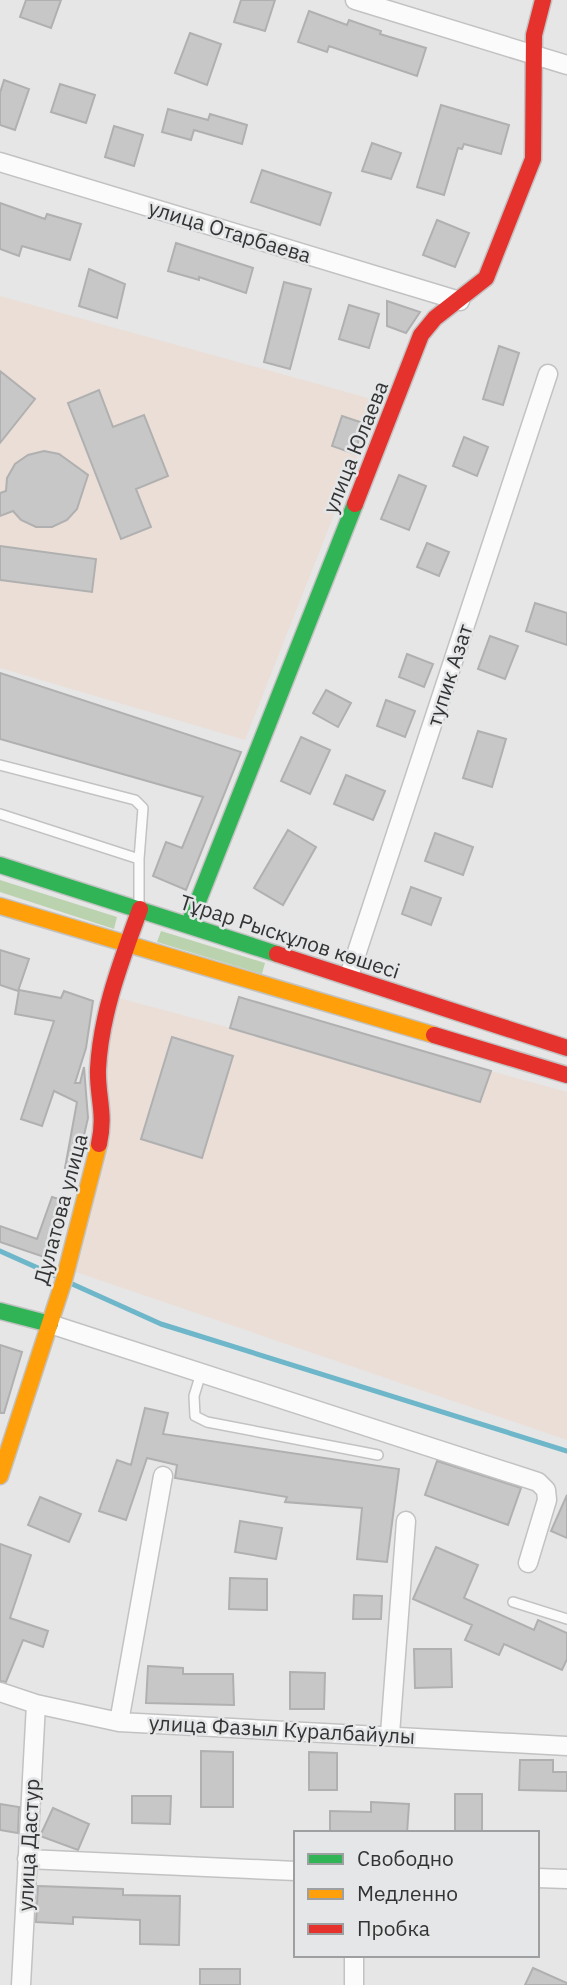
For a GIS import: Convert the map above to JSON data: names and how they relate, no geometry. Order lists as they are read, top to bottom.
{
  "streets": {
    "street": [
      "улица Отарбаева",
      "улица Юлаева",
      "тупик Азат",
      "Тұрар Рыскұлов көшесі",
      "Дулатова улица",
      "улица Фазыл Куралбайулы",
      "улица Дастур"
    ]
  },
  "crossings": [
    ["улица Отарбаева", "улица Юлаева"],
    ["улица Юлаева", "Тұрар Рыскұлов көшесі"],
    ["тупик Азат", "Тұрар Рыскұлов көшесі"],
    ["Тұрар Рыскұлов көшесі", "Дулатова улица"],
    ["улица Фазыл Куралбайулы", "улица Дастур"]
  ],
  "legend": ["Свободно", "Медленно", "Пробка"]
}
